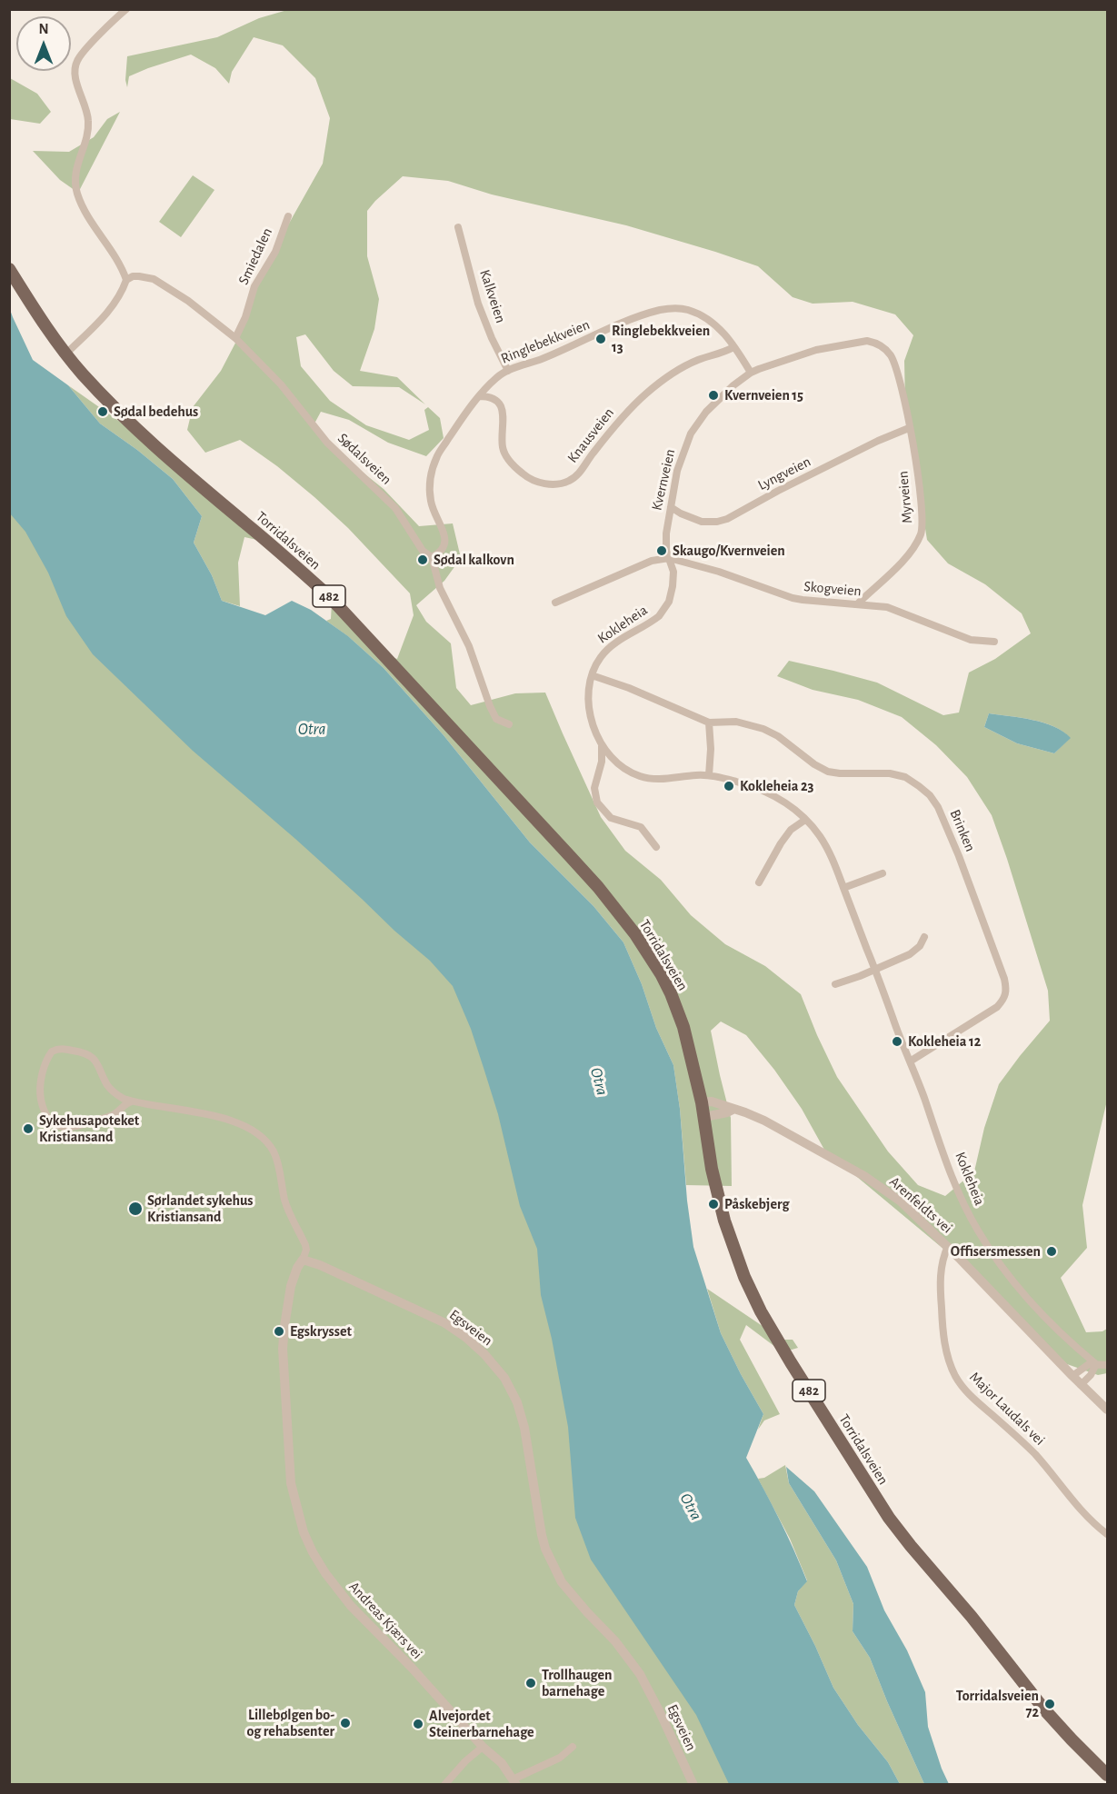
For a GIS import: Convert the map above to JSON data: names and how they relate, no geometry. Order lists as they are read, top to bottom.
{
  "streets": {
    "main road": ["Torridalsveien", "482"],
    "street": [
      "Smiedalen",
      "Kalkveien",
      "Ringlebekkveien",
      "Knausveien",
      "Sødalsveien",
      "Lyngveien",
      "Kvernveien",
      "Myrveien",
      "Skogveien",
      "Kokleheia",
      "Brinken",
      "Arenfeldts vei",
      "Egsveien",
      "Major Laudals vei",
      "Andreas Kjærs vei"
    ]
  },
  "crossings": [
    ["Smiedalen", "Sødalsveien"],
    ["Kalkveien", "Ringlebekkveien"],
    ["Ringlebekkveien", "Knausveien"],
    ["Ringlebekkveien", "Sødalsveien"],
    ["Ringlebekkveien", "Kvernveien"],
    ["Lyngveien", "Kvernveien"],
    ["Lyngveien", "Myrveien"],
    ["Kvernveien", "Myrveien"],
    ["Kvernveien", "Skogveien"],
    ["Kvernveien", "Kokleheia"],
    ["Myrveien", "Skogveien"],
    ["Torridalsveien", "Arenfeldts vei"],
    ["Skogveien", "Kokleheia"],
    ["Kokleheia", "Brinken"],
    ["Arenfeldts vei", "Major Laudals vei"],
    ["Egsveien", "Andreas Kjærs vei"]
  ],
  "water": ["Otra"],
  "places": [
    "Ringlebekkveien 13",
    "Kvernveien 15",
    "Sødal bedehus",
    "Skaugo/Kvernveien",
    "Sødal kalkovn",
    "Kokleheia 23",
    "Kokleheia 12",
    "Sykehusapoteket Kristiansand",
    "Påskebjerg",
    "Sørlandet sykehus Kristiansand",
    "Offisersmessen",
    "Egskrysset",
    "Trollhaugen barnehage",
    "Torridalsveien 72",
    "Lillebølgen bo- og rehabsenter",
    "Alvejordet Steinerbarnehage"
  ],
  "north": "top"
}
